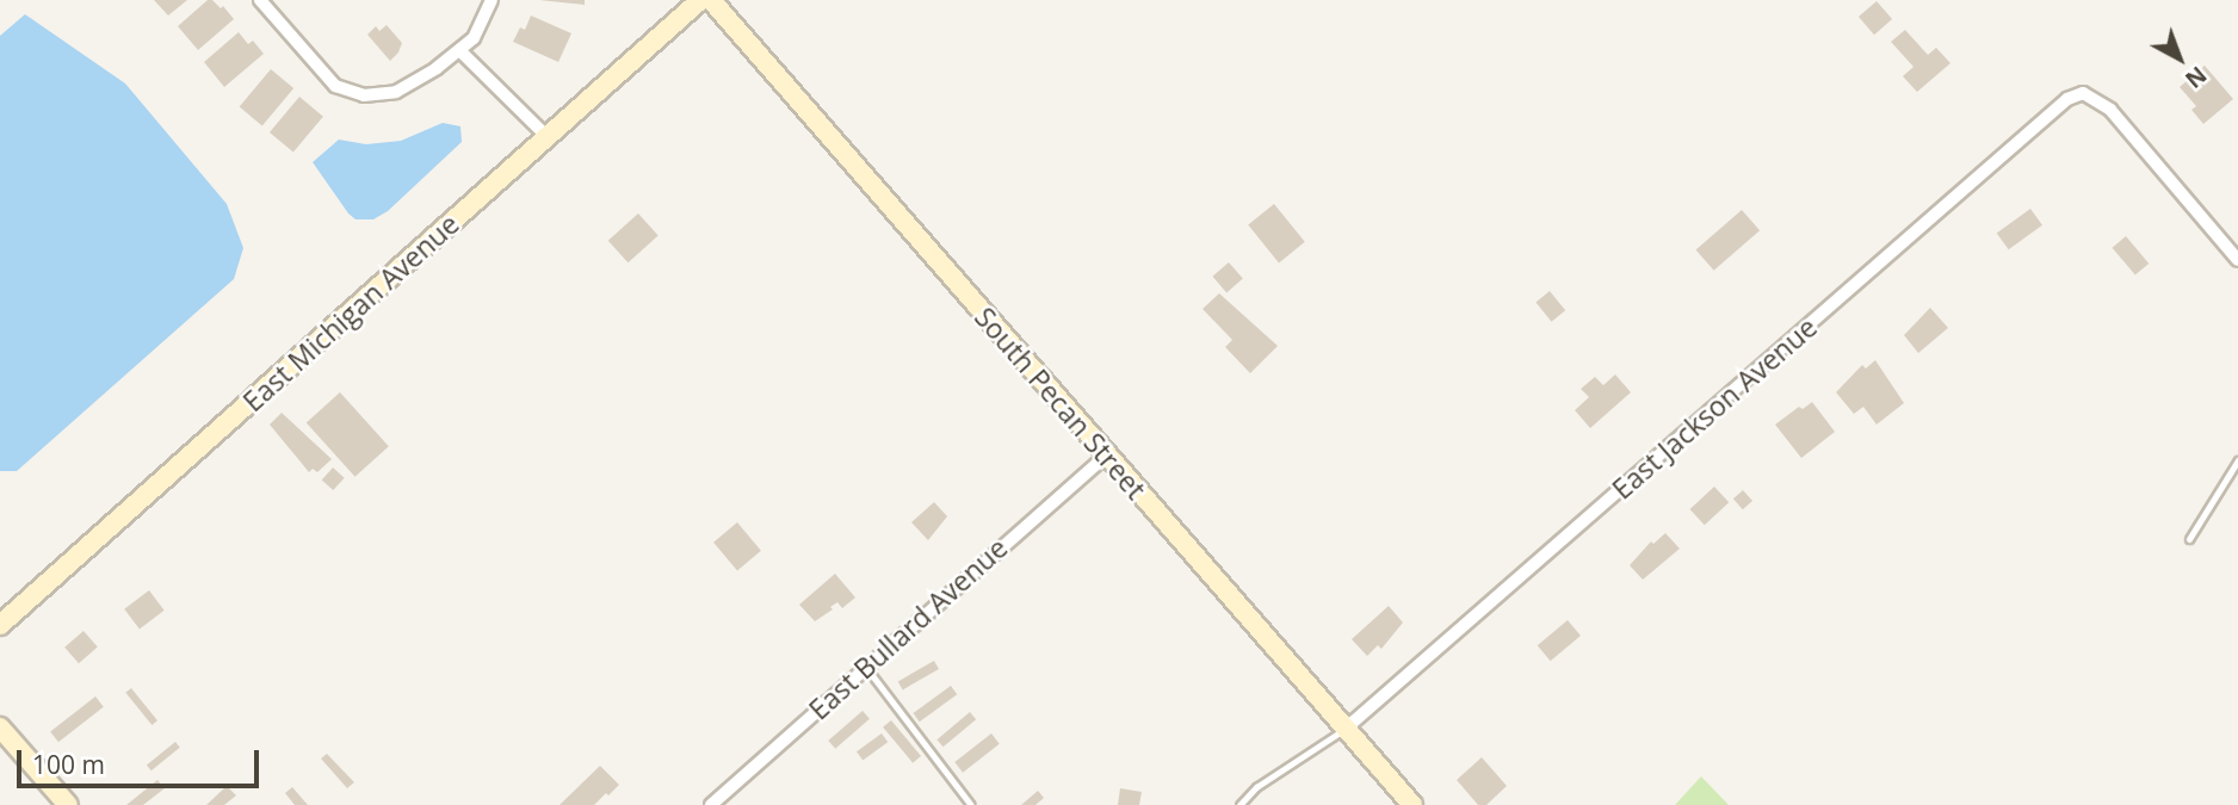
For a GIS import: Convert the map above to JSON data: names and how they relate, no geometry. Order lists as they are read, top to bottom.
{
  "streets": {
    "street": [
      "East Michigan Avenue",
      "South Pecan Street",
      "East Jackson Avenue",
      "East Bullard Avenue"
    ]
  },
  "crossings": [
    ["South Pecan Street", "East Jackson Avenue"],
    ["South Pecan Street", "East Bullard Avenue"]
  ],
  "scale_bar": "100 m",
  "north": "bottom right"
}
